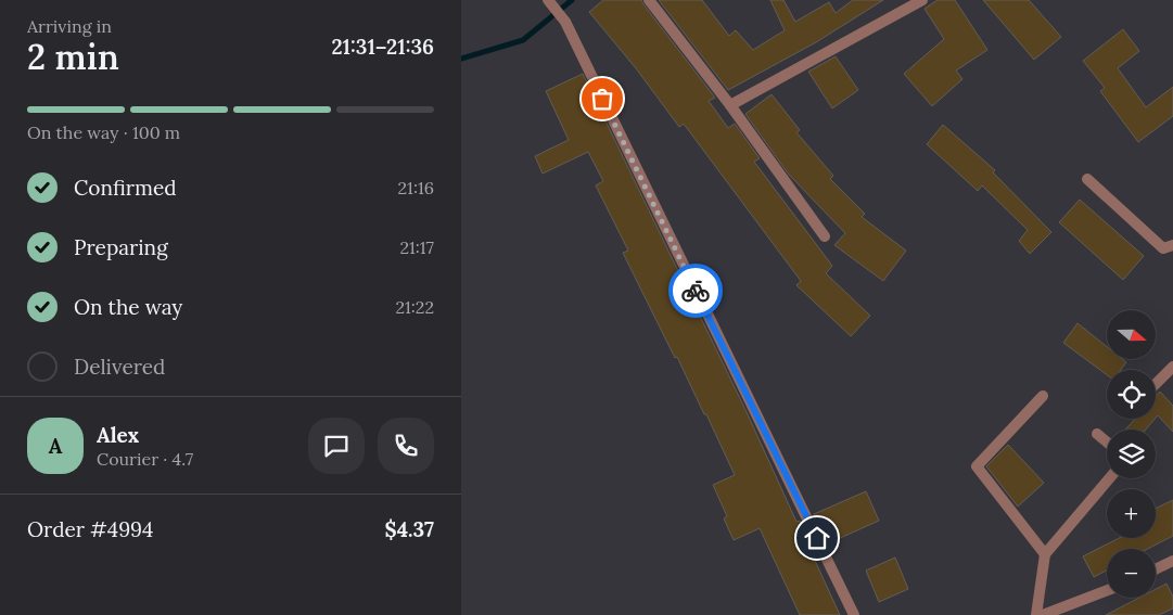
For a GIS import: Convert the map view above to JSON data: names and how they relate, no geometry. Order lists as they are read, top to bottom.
{
  "north": "right",
  "page": {
    "heading": ["2 min", "Arriving in", "21:31–21:36"],
    "panel": [
      "Alex",
      "Courier · 4.7",
      "Order #4994",
      "$4.37"
    ],
    "bar": "On the way · 100 m",
    "list": [
      ["Confirmed", "21:16"],
      ["Preparing", "21:17"],
      ["On the way", "21:22"],
      "Delivered"
    ],
    "map_buttons": ["+", "−"],
    "round": "A"
  }
}
